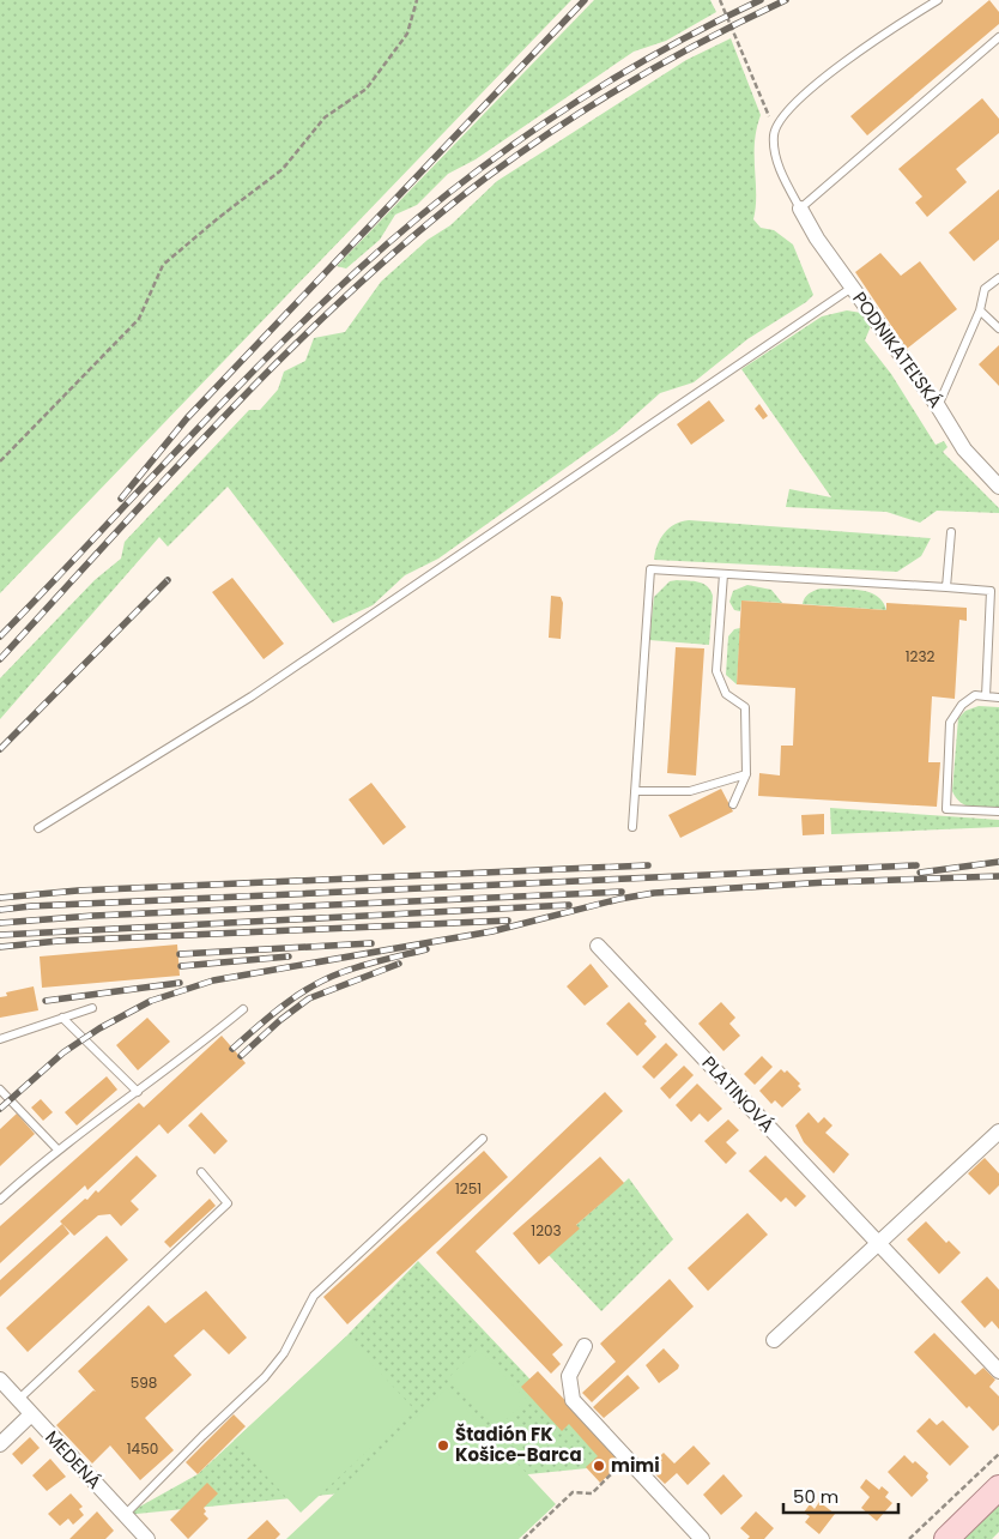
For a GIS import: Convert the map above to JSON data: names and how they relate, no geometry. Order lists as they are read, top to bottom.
{
  "streets": {
    "street": ["PODNIKATEĽSKÁ", "PLATINOVÁ", "MEDENÁ"]
  },
  "places": ["Štadión FK Košice-Barca", "mimi"],
  "house_numbers": [
    "1232",
    "1251",
    "1203",
    "598",
    "1450"
  ],
  "scale_bar": "50 m"
}
